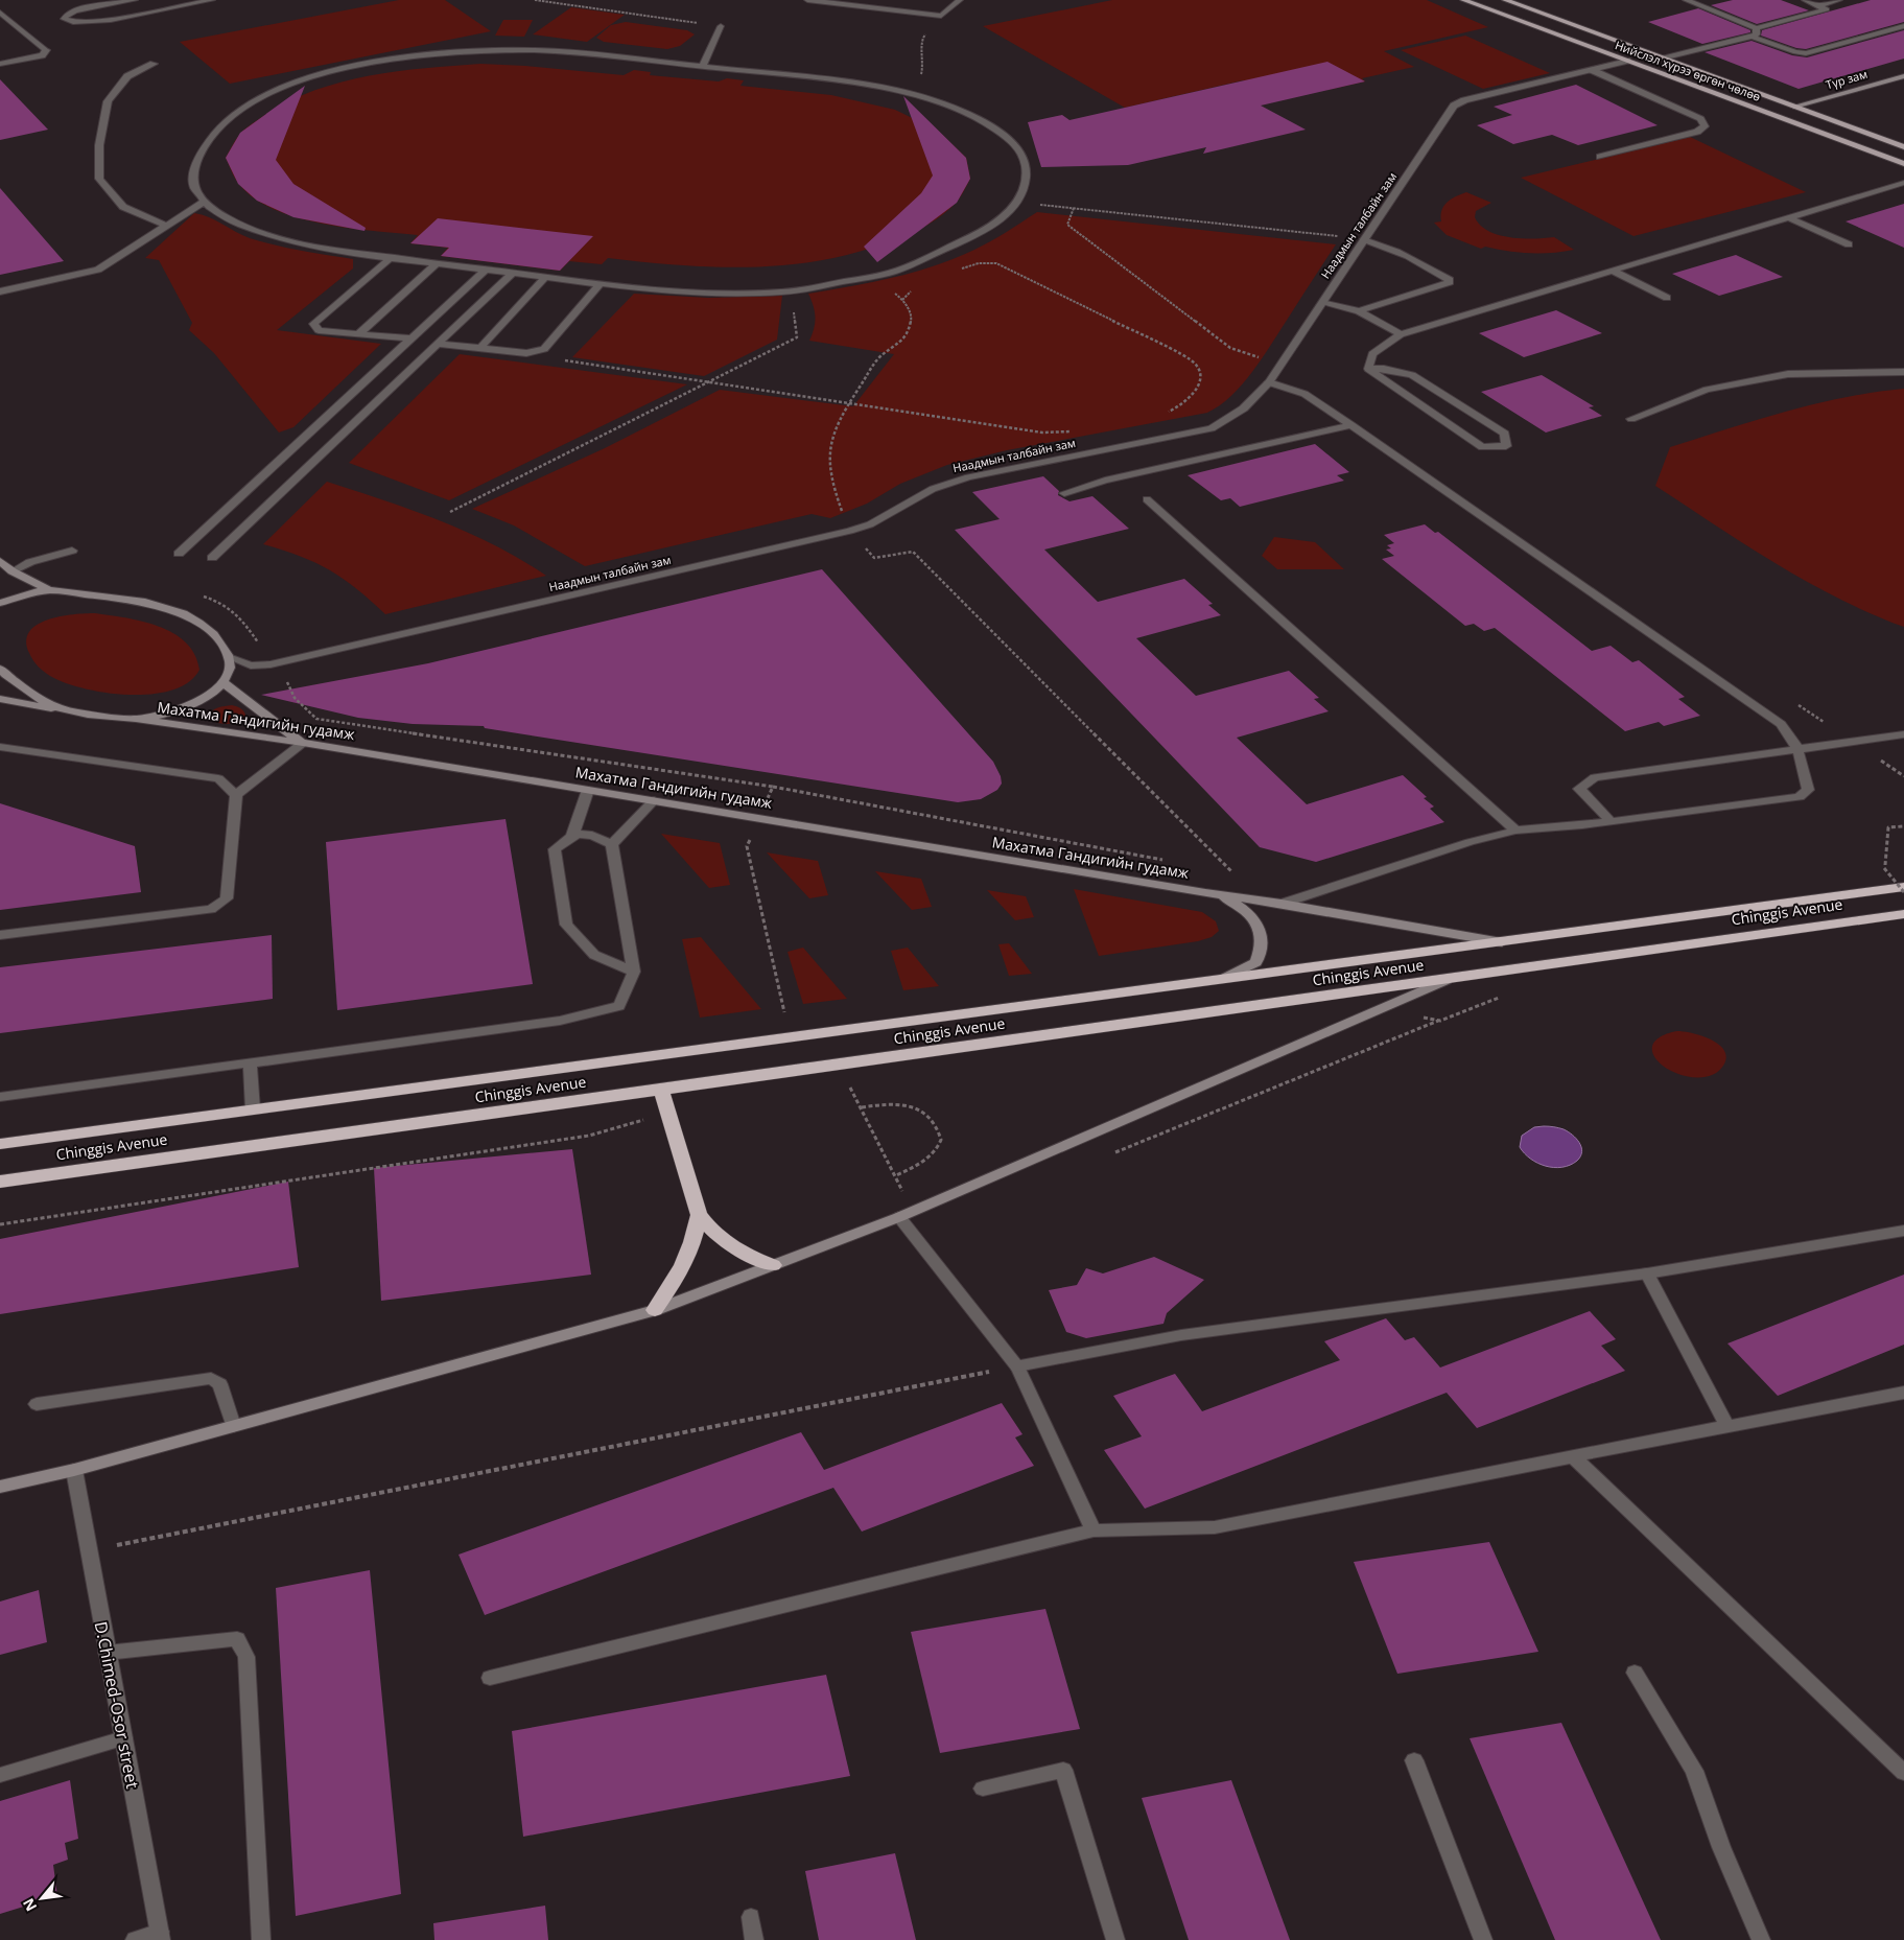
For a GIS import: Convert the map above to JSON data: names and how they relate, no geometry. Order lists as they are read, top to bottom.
{
  "streets": {
    "highway": ["Chinggis Avenue"],
    "main road": ["Нийслэл хүрээ өргөн чөлөө", "Түр зам", "Махатма Гандигийн гудамж"],
    "street": ["Наадмын талбайн зам", "D.Chimed-Osor street"]
  },
  "crossings": [
    ["Нийслэл хүрээ өргөн чөлөө", "Түр зам"],
    ["Нийслэл хүрээ өргөн чөлөө", "Наадмын талбайн зам"]
  ],
  "north": "bottom left"
}
